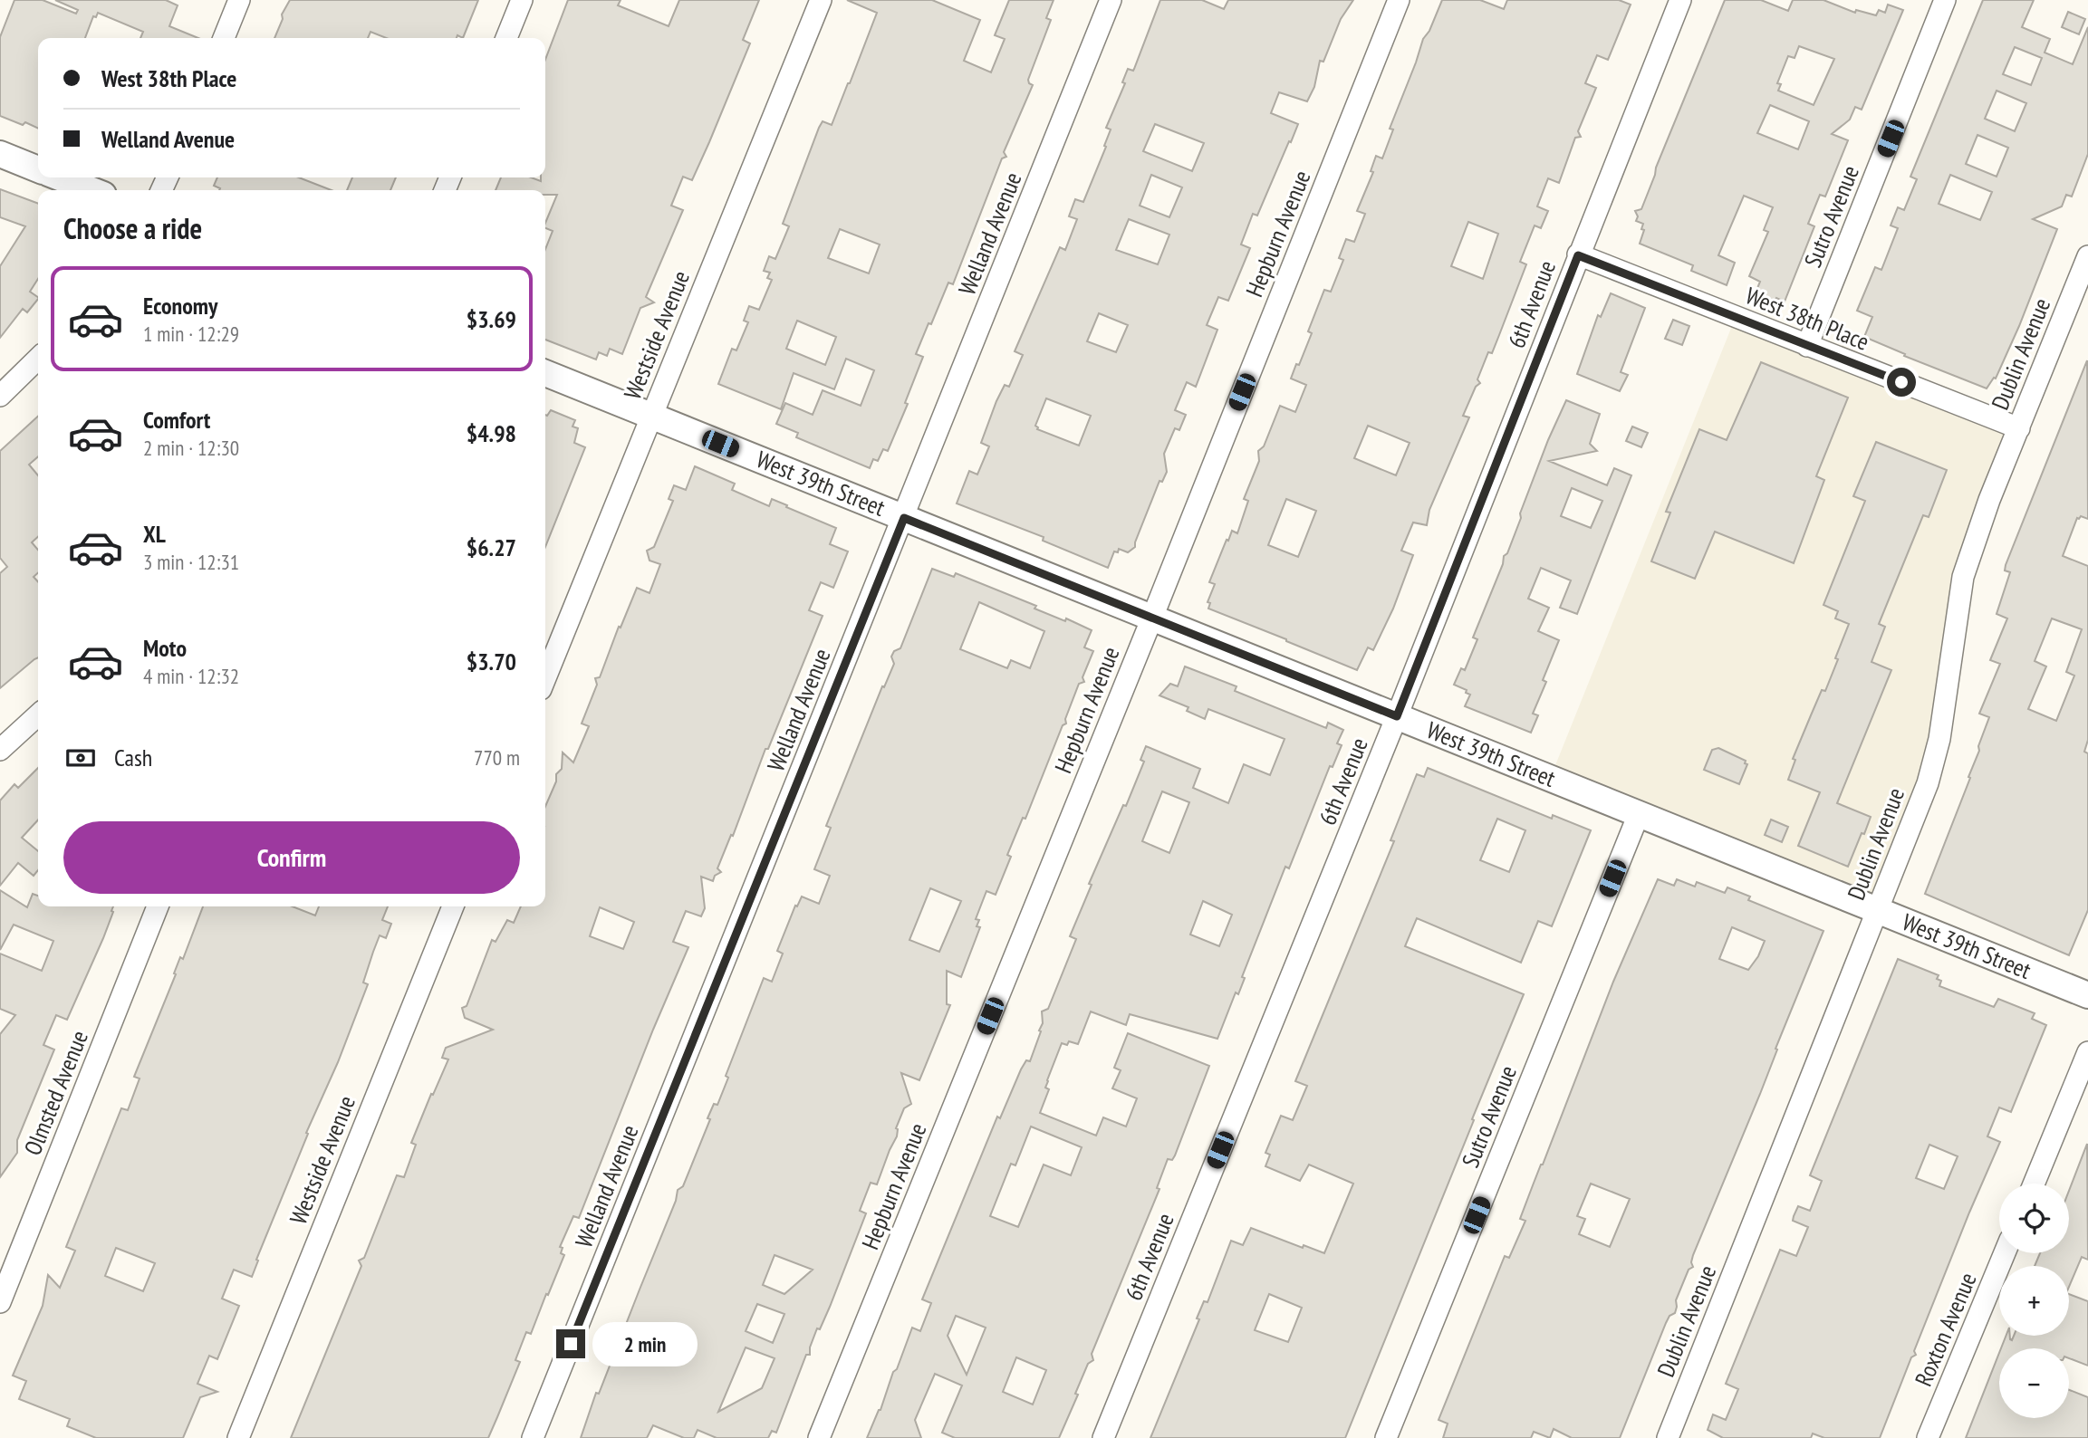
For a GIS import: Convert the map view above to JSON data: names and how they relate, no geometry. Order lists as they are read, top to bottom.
{
  "streets": {
    "street": [
      "Sutro Avenue",
      "Welland Avenue",
      "Hepburn Avenue",
      "6th Avenue",
      "West 38th Place",
      "Westside Avenue",
      "Dublin Avenue",
      "West 39th Street",
      "Olmsted Avenue",
      "Roxton Avenue"
    ]
  },
  "crossings": [
    ["Sutro Avenue", "West 38th Place"],
    ["Sutro Avenue", "West 39th Street"],
    ["Welland Avenue", "West 39th Street"],
    ["Hepburn Avenue", "West 39th Street"],
    ["6th Avenue", "West 38th Place"],
    ["6th Avenue", "West 39th Street"],
    ["West 38th Place", "Dublin Avenue"],
    ["Westside Avenue", "West 39th Street"],
    ["Dublin Avenue", "West 39th Street"]
  ],
  "page": {
    "banner": ["West 38th Place", "Welland Avenue"],
    "heading": "Choose a ride",
    "list": [
      {
        "name": "Economy",
        "note": "1 min · 12:29",
        "value": "$3.69"
      },
      {
        "name": "Comfort",
        "note": "2 min · 12:30",
        "value": "$4.98"
      },
      {
        "name": "XL",
        "note": "3 min · 12:31",
        "value": "$6.27"
      },
      {
        "name": "Moto",
        "note": "4 min · 12:32",
        "value": "$3.70"
      }
    ],
    "pay": ["Cash", "770 m"],
    "buttons": "Confirm",
    "map_buttons": ["+", "−"],
    "bubble": "2 min"
  }
}
